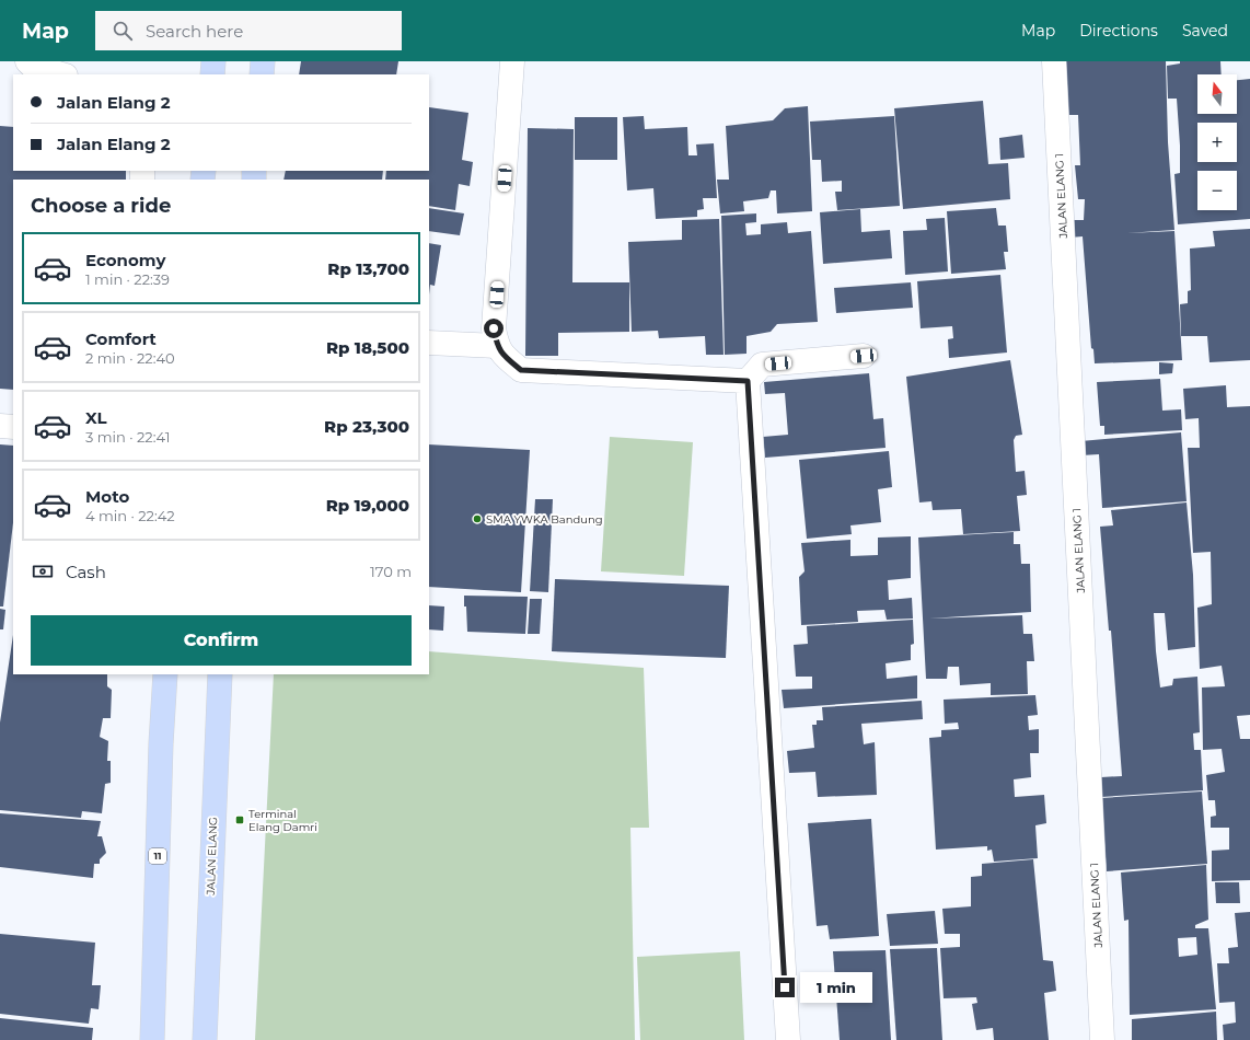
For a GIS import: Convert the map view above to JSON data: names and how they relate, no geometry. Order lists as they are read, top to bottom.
{
  "streets": {
    "main road": ["11", "JALAN ELANG"],
    "street": ["JALAN ELANG 1"]
  },
  "places": {
    "other": ["SMA YWKA Bandung"],
    "transit": ["Terminal Elang Damri"]
  },
  "north": "top",
  "page": {
    "header": "Map",
    "search": "Search here",
    "nav": ["Map", "Directions", "Saved"],
    "map_buttons": ["+", "−"],
    "banner": ["Jalan Elang 2", "Jalan Elang 2"],
    "heading": "Choose a ride",
    "list": [
      {
        "name": "Economy",
        "note": "1 min · 22:39",
        "value": "Rp 13,700"
      },
      {
        "name": "Comfort",
        "note": "2 min · 22:40",
        "value": "Rp 18,500"
      },
      {
        "name": "XL",
        "note": "3 min · 22:41",
        "value": "Rp 23,300"
      },
      {
        "name": "Moto",
        "note": "4 min · 22:42",
        "value": "Rp 19,000"
      }
    ],
    "pay": ["Cash", "170 m"],
    "buttons": "Confirm",
    "bubble": "1 min"
  }
}
